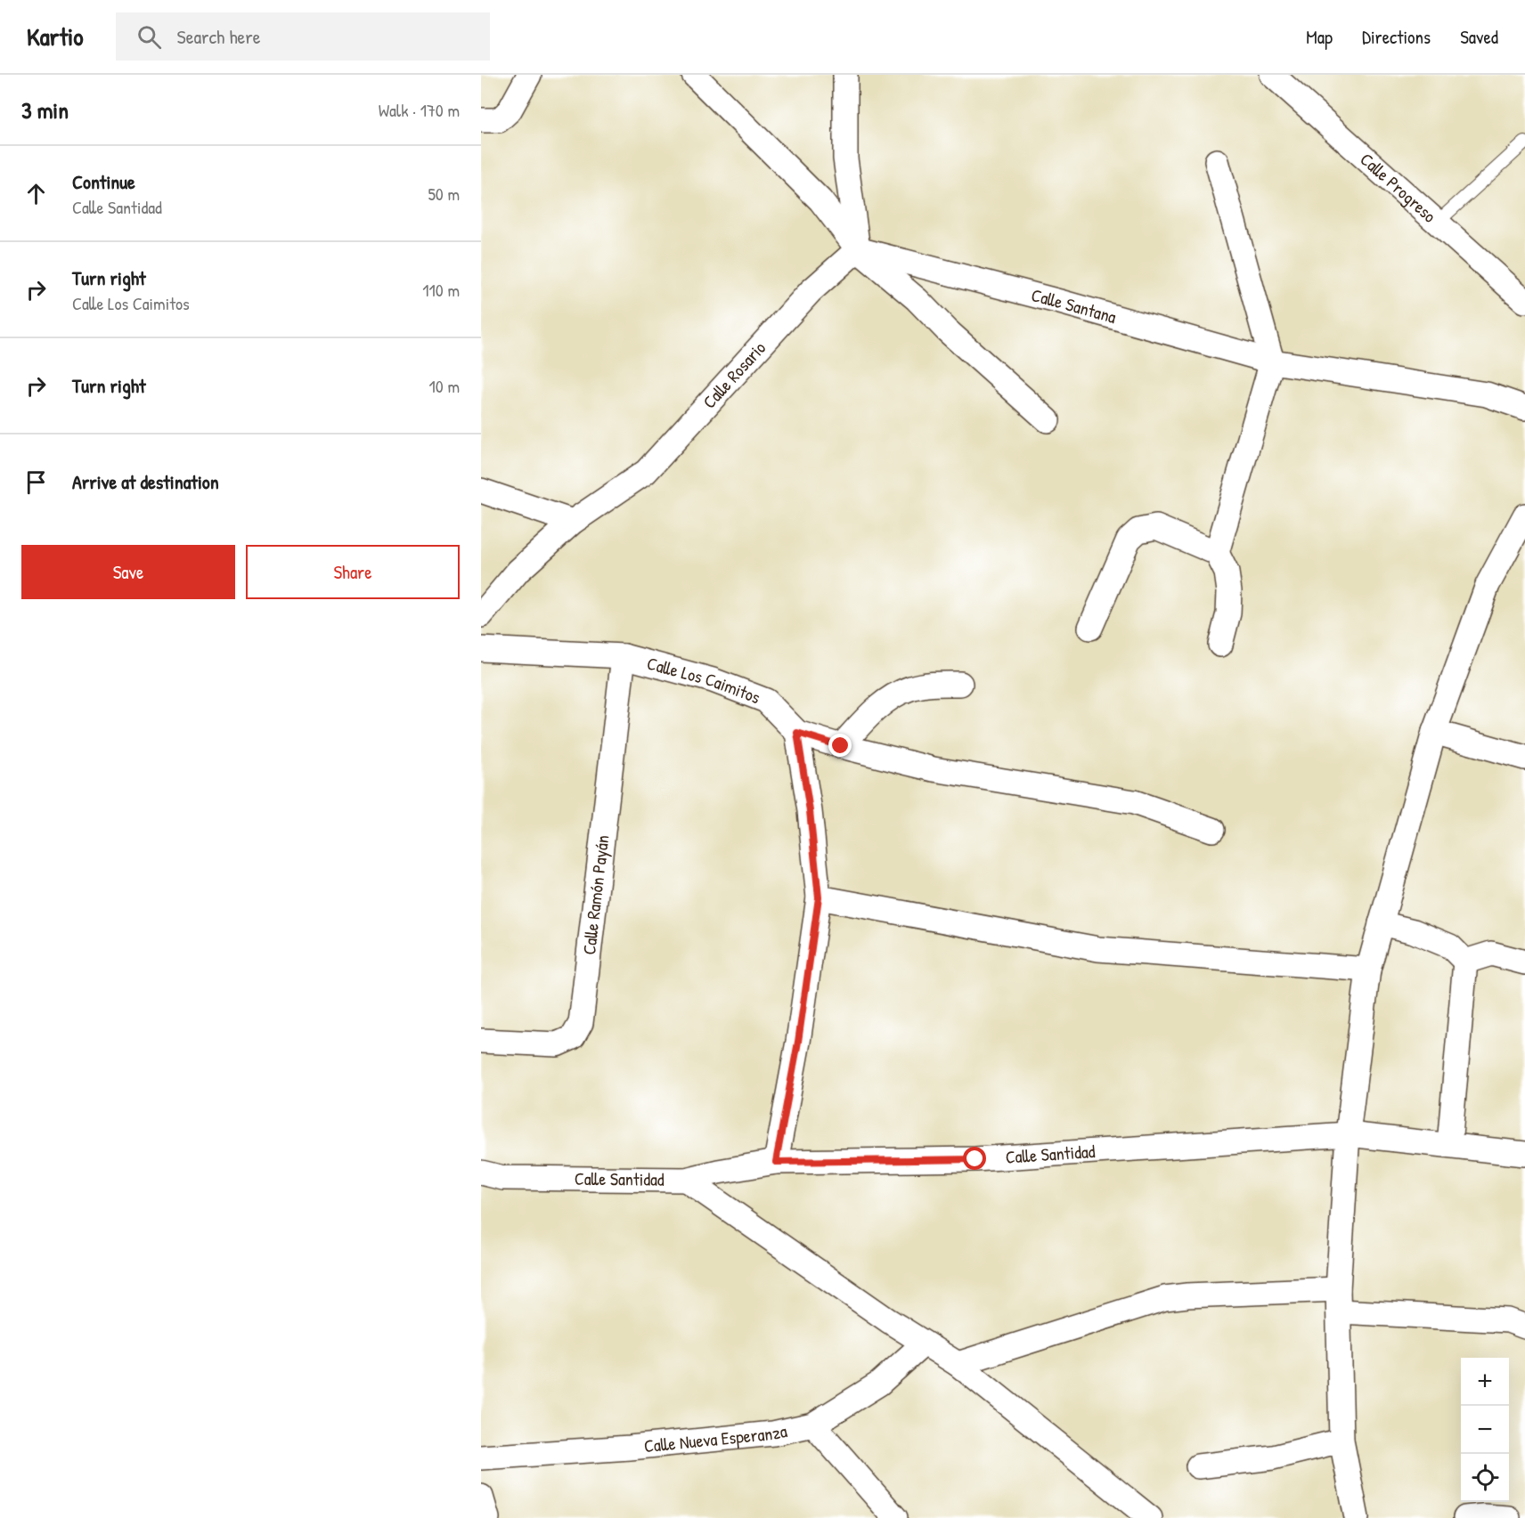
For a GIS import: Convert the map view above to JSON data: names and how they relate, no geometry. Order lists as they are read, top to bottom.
{
  "streets": {
    "street": [
      "Calle Progreso",
      "Calle Santana",
      "Calle Rosario",
      "Calle Los Caimitos",
      "Calle Ramón Payán",
      "Calle Santidad",
      "Calle Nueva Esperanza"
    ]
  },
  "crossings": [
    ["Calle Santana", "Calle Rosario"],
    ["Calle Los Caimitos", "Calle Ramón Payán"]
  ],
  "page": {
    "header": "Kartio",
    "search": "Search here",
    "nav": ["Map", "Directions", "Saved"],
    "heading": ["3 min", "Walk · 170 m"],
    "list": [
      ["Continue", "Calle Santidad", "50 m"],
      ["Turn right", "Calle Los Caimitos", "110 m"],
      ["Turn right", "10 m"],
      "Arrive at destination"
    ],
    "buttons": ["Save", "Share"],
    "map_buttons": ["+", "−"]
  }
}
